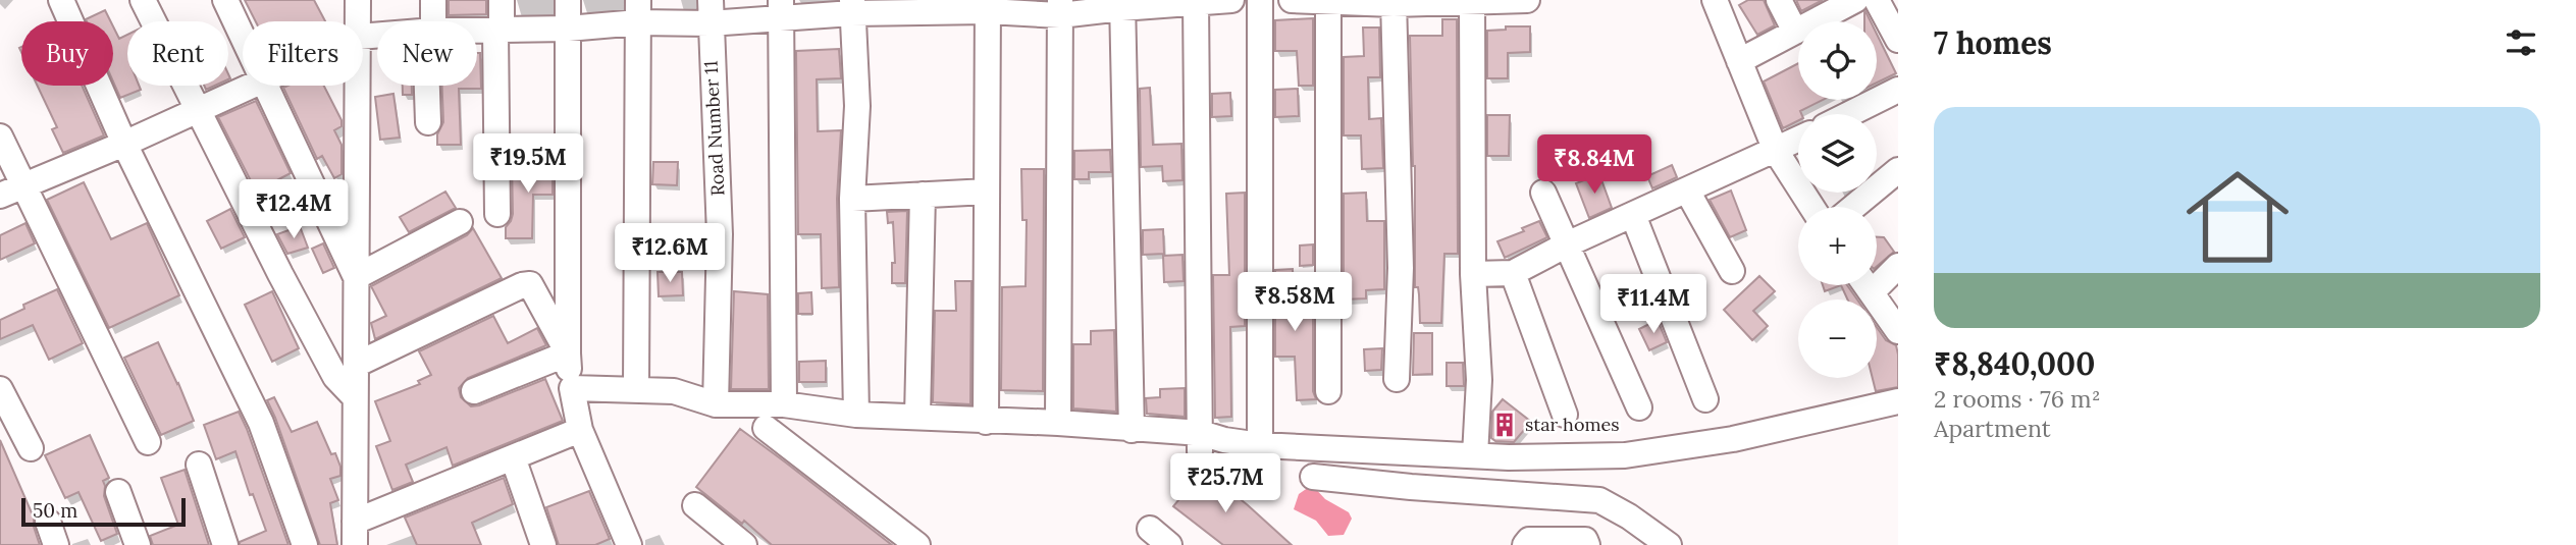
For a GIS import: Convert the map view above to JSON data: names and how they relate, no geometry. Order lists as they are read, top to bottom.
{
  "streets": {
    "street": ["Road Number 11"]
  },
  "places": {
    "building": ["star homes"]
  },
  "scale_bar": "50 m",
  "page": {
    "heading": "7 homes",
    "map_buttons": ["+", "−"],
    "chip": [
      "Buy",
      "Rent",
      "Filters",
      "New"
    ],
    "list": [
      {
        "name": "₹8,840,000",
        "note": "2 rooms · 76 m² · Apartment"
      }
    ],
    "price": [
      "₹19.5M",
      "₹8.84M",
      "₹12.4M",
      "₹12.6M",
      "₹8.58M",
      "₹11.4M",
      "₹25.7M"
    ],
    "scale": "50 m"
  }
}
